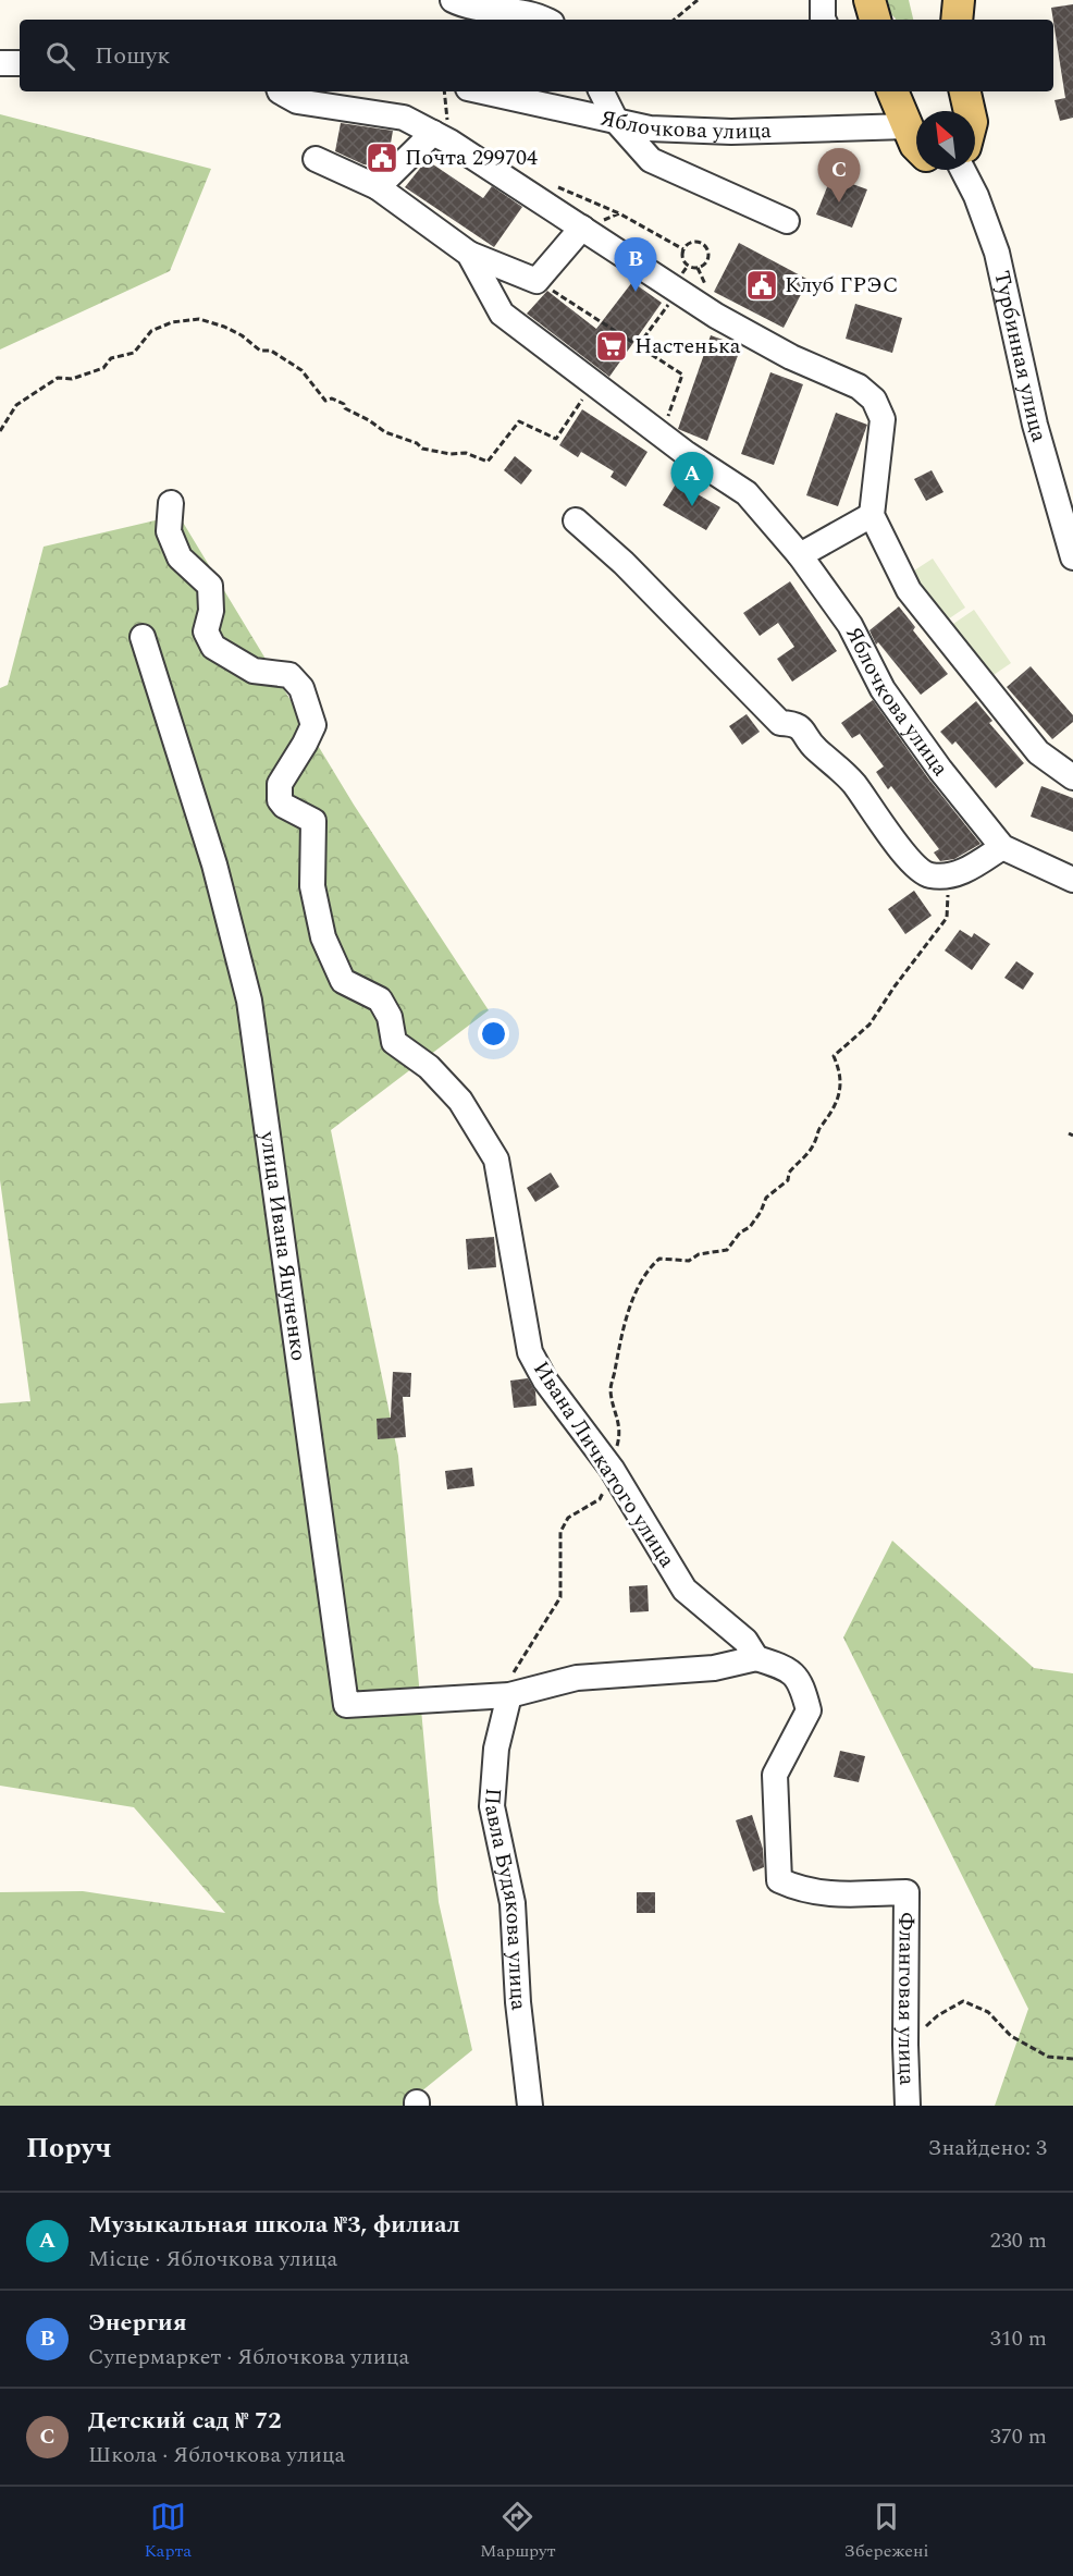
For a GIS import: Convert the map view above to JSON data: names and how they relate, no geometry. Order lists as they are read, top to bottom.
{
  "streets": {
    "street": [
      "Яблочкова улица",
      "Турбинная улица",
      "улица Ивана Яцуненко",
      "Ивана Личкатого улица",
      "Павла Будякова улица",
      "Фланговая улица"
    ]
  },
  "crossings": [
    ["улица Ивана Яцуненко", "Павла Будякова улица"],
    ["Ивана Личкатого улица", "Фланговая улица"]
  ],
  "places": {
    "public building": ["Почта 299704", "Клуб ГРЭС"],
    "supermarket": ["Настенька"]
  },
  "north": "top left",
  "page": {
    "search": "Пошук",
    "pins": ["C", "B", "A"],
    "heading": ["Поруч", "Знайдено: 3"],
    "list": [
      {
        "mark": "A",
        "name": "Музыкальная школа №3, филиал",
        "note": "Місце · Яблочкова улица",
        "value": "230 m"
      },
      {
        "mark": "B",
        "name": "Энергия",
        "note": "Супермаркет · Яблочкова улица",
        "value": "310 m"
      },
      {
        "mark": "C",
        "name": "Детский сад № 72",
        "note": "Школа · Яблочкова улица",
        "value": "370 m"
      }
    ],
    "nav": ["Карта", "Маршрут", "Збережені"]
  }
}
